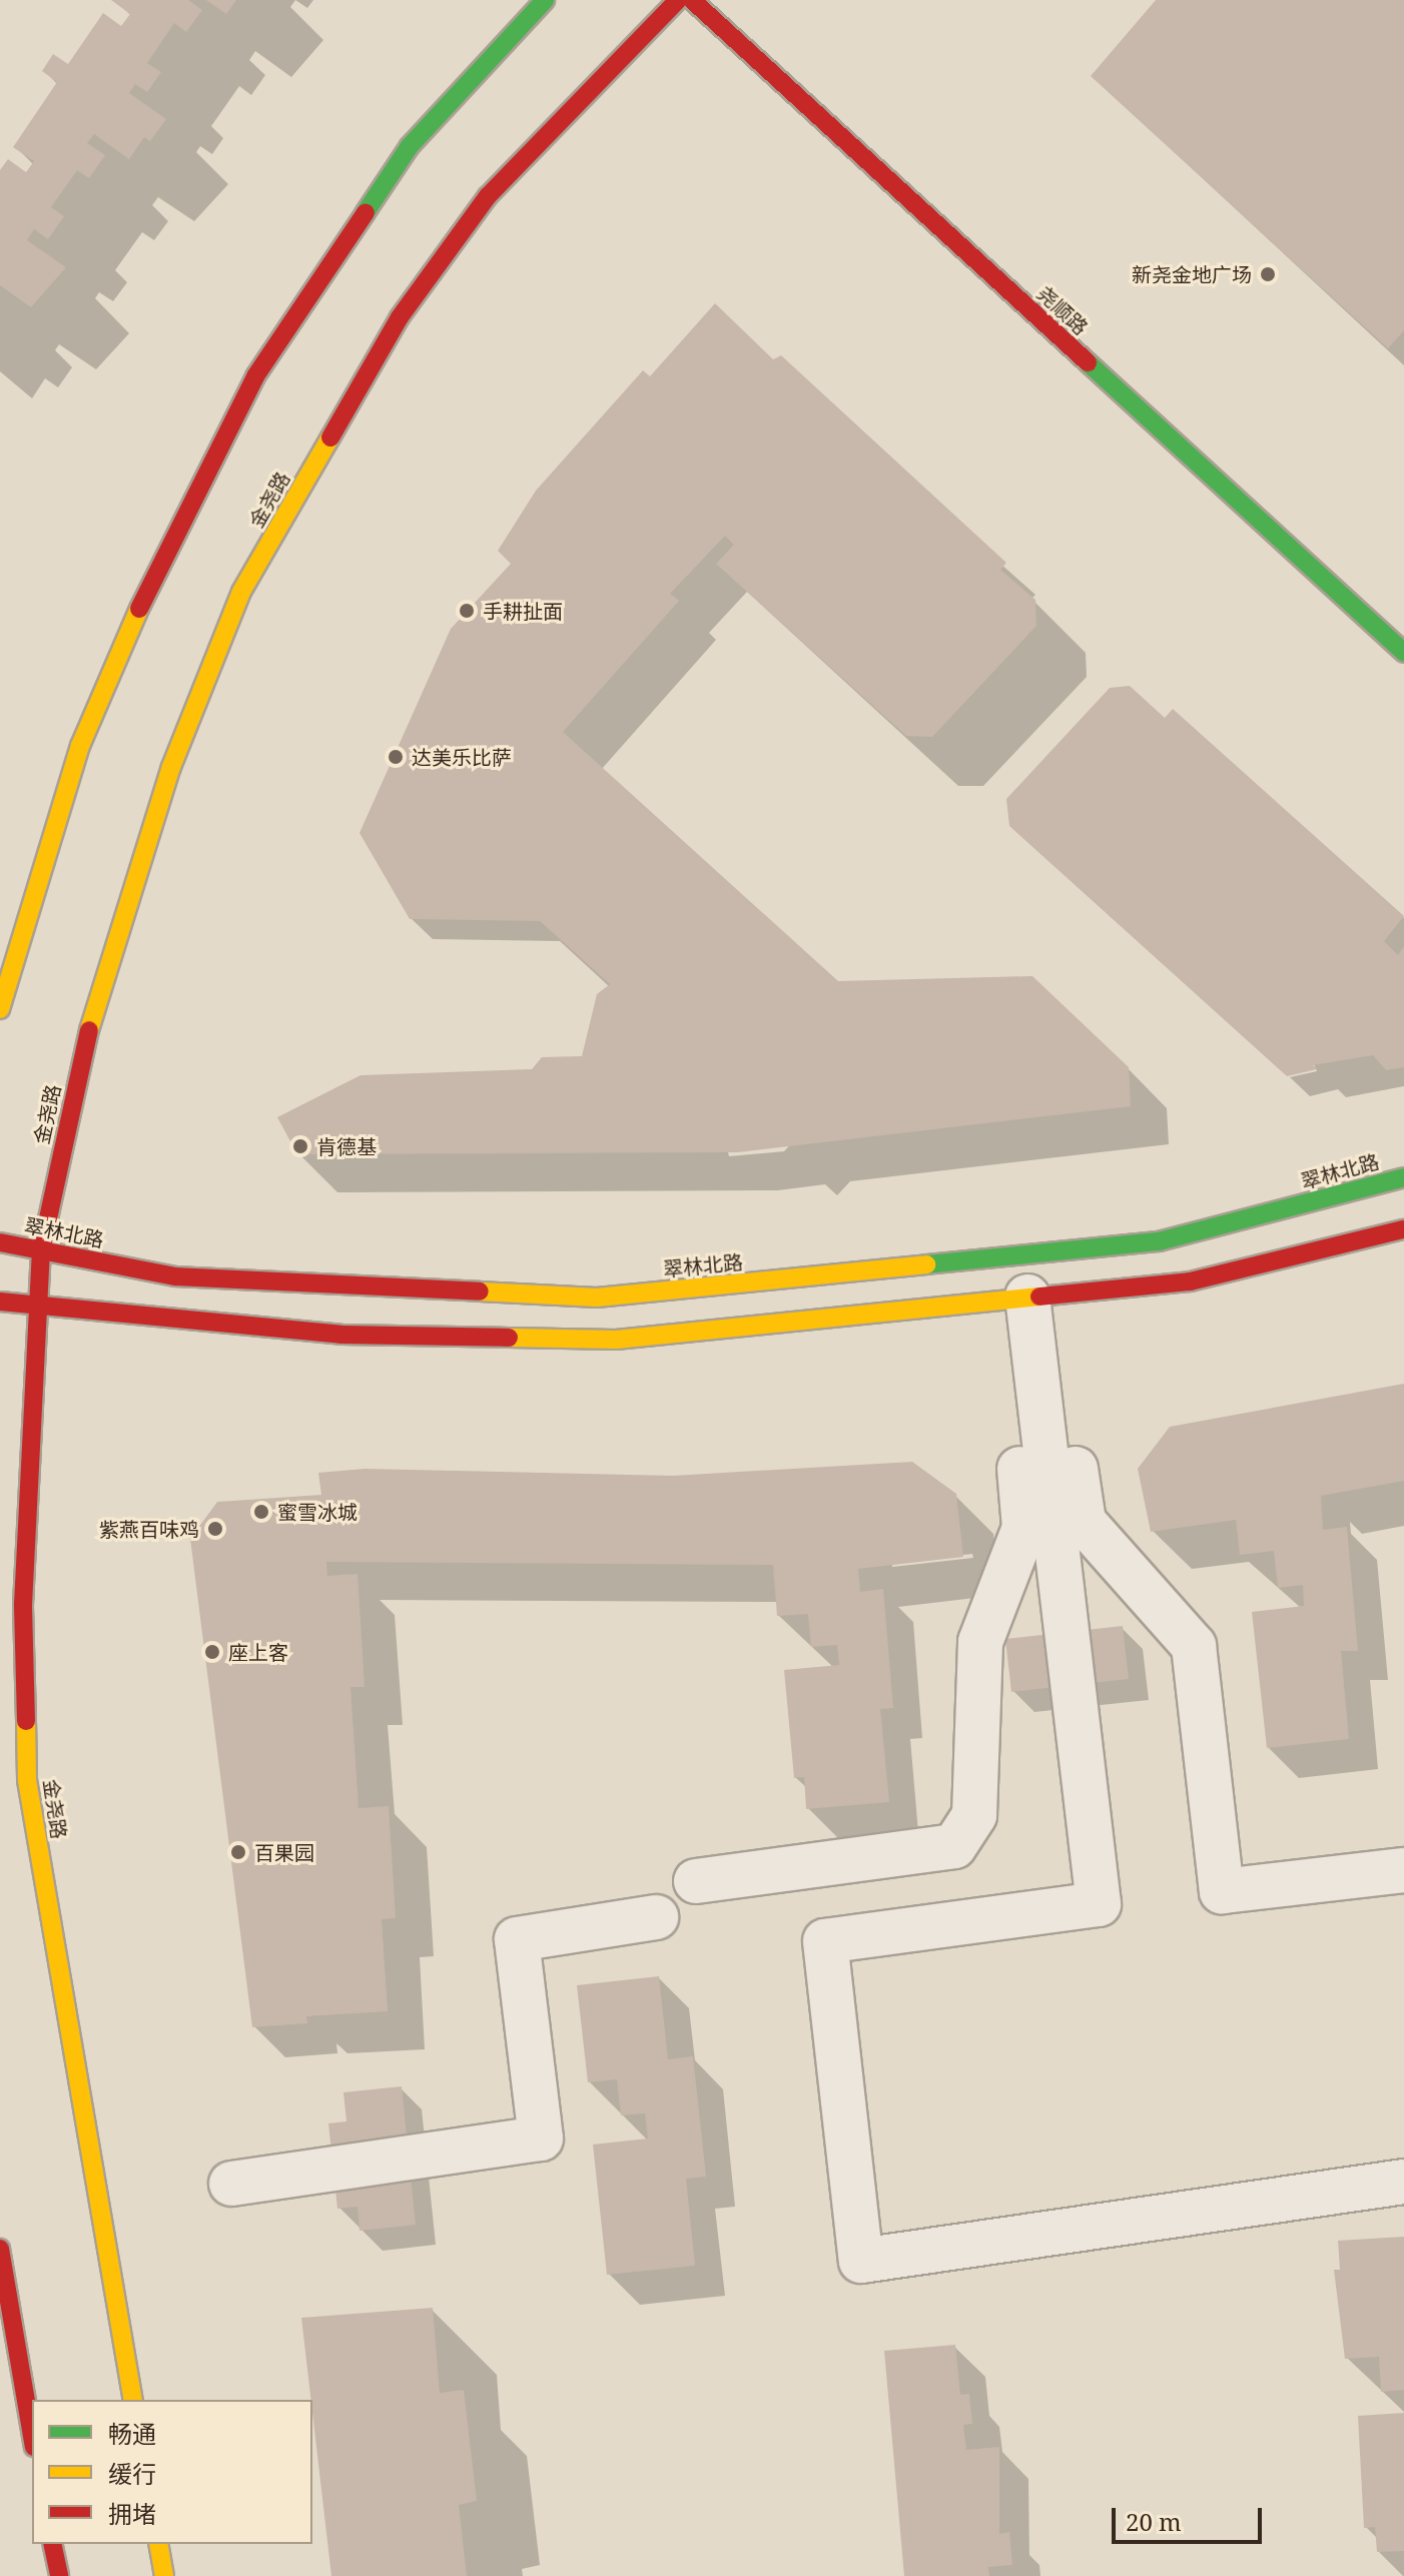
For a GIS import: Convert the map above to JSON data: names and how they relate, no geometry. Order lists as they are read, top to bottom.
{
  "streets": {
    "main road": ["尧顺路", "金尧路", "翠林北路"]
  },
  "crossings": [
    ["金尧路", "翠林北路"]
  ],
  "places": [
    "新尧金地广场",
    "手耕扯面",
    "达美乐比萨",
    "肯德基",
    "蜜雪冰城",
    "紫燕百味鸡",
    "座上客",
    "百果园"
  ],
  "legend": ["畅通", "缓行", "拥堵"],
  "scale_bar": "20 m"
}
